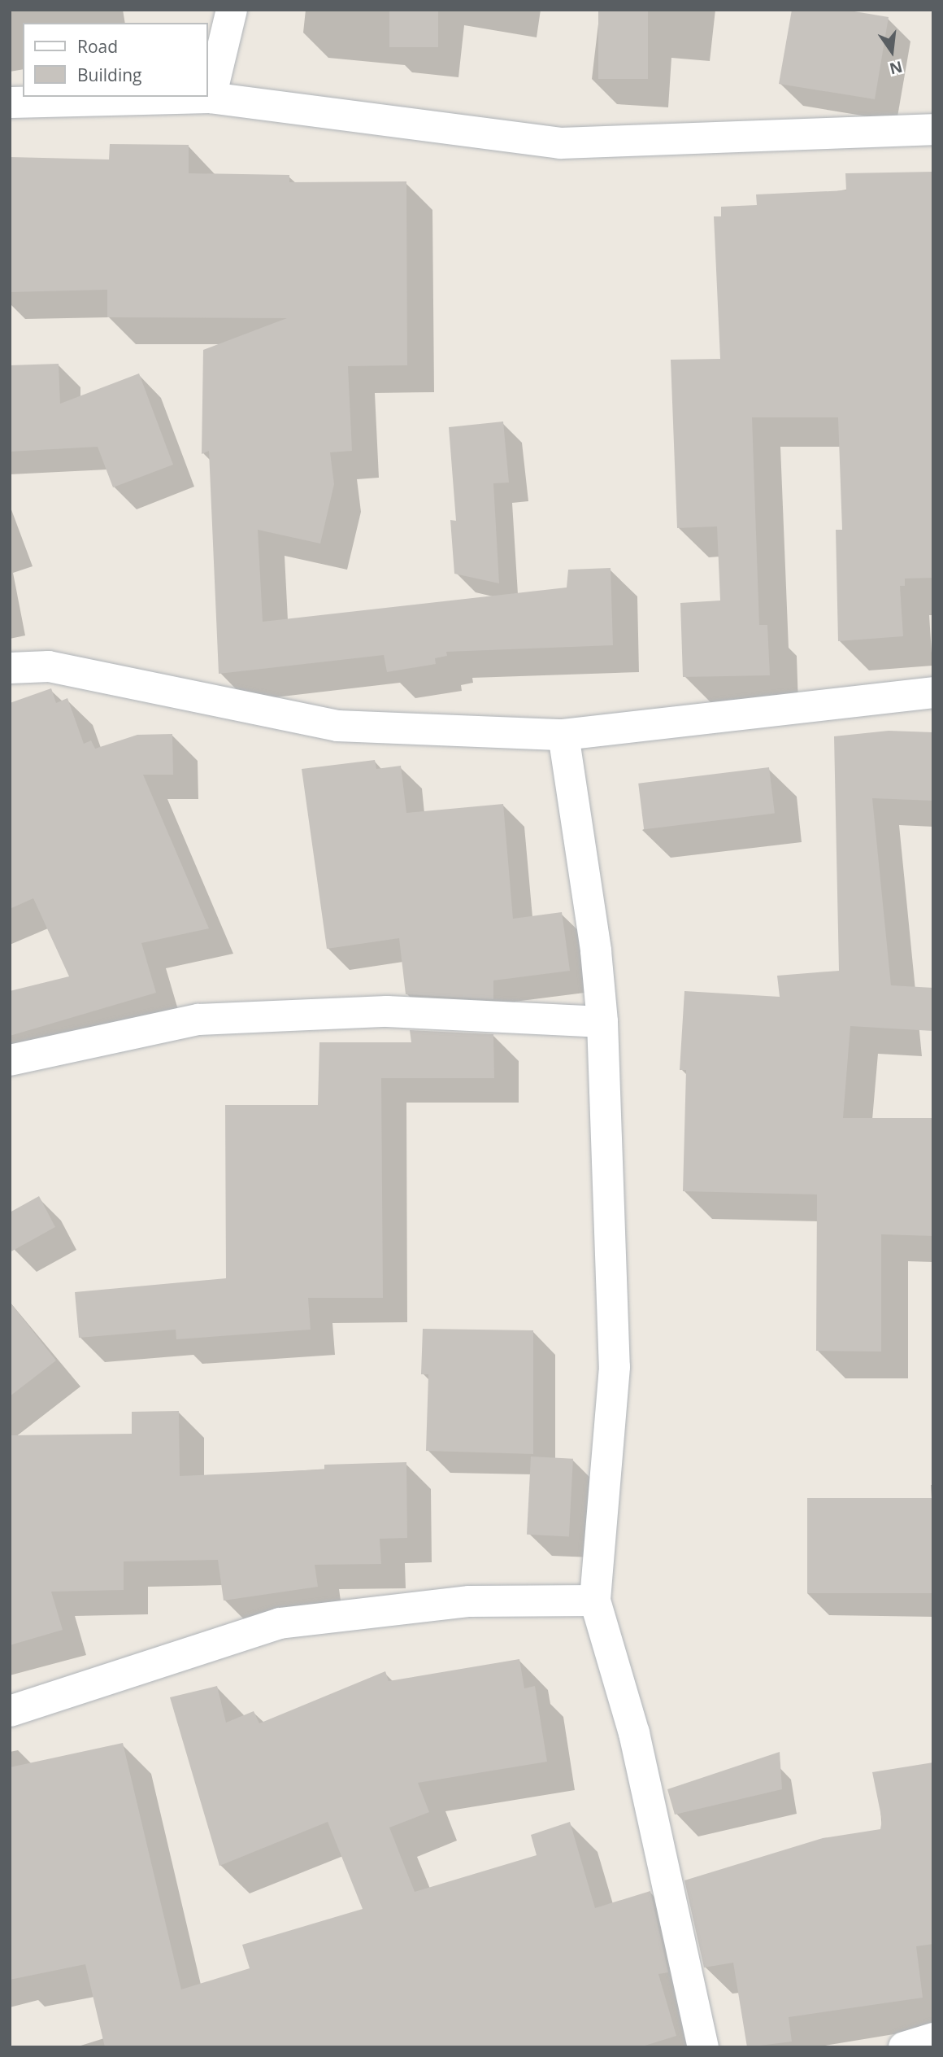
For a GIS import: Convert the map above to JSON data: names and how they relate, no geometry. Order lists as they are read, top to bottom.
{
  "legend": ["Road", "Building"],
  "north": "bottom"
}
